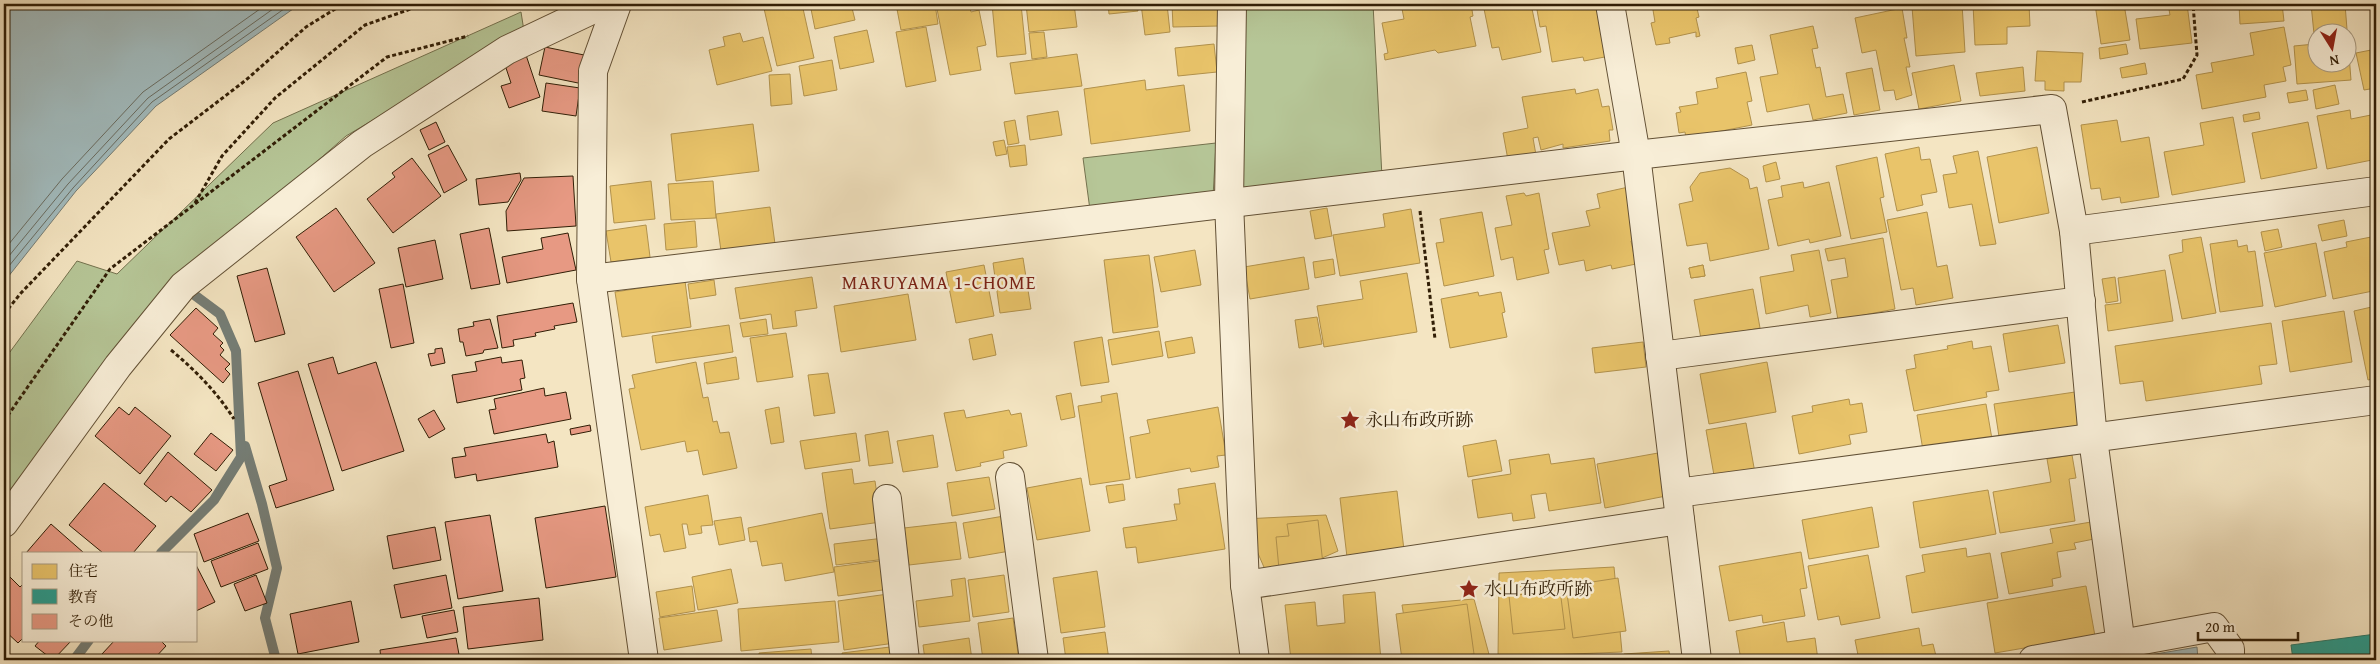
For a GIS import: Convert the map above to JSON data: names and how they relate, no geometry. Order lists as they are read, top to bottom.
{
  "districts": ["MARUYAMA 1-CHOME"],
  "places": {
    "place": ["永山布政所跡", "水山布政所跡"]
  },
  "legend": ["住宅", "教育", "その他"],
  "scale_bar": "20 m",
  "north": "bottom"
}
